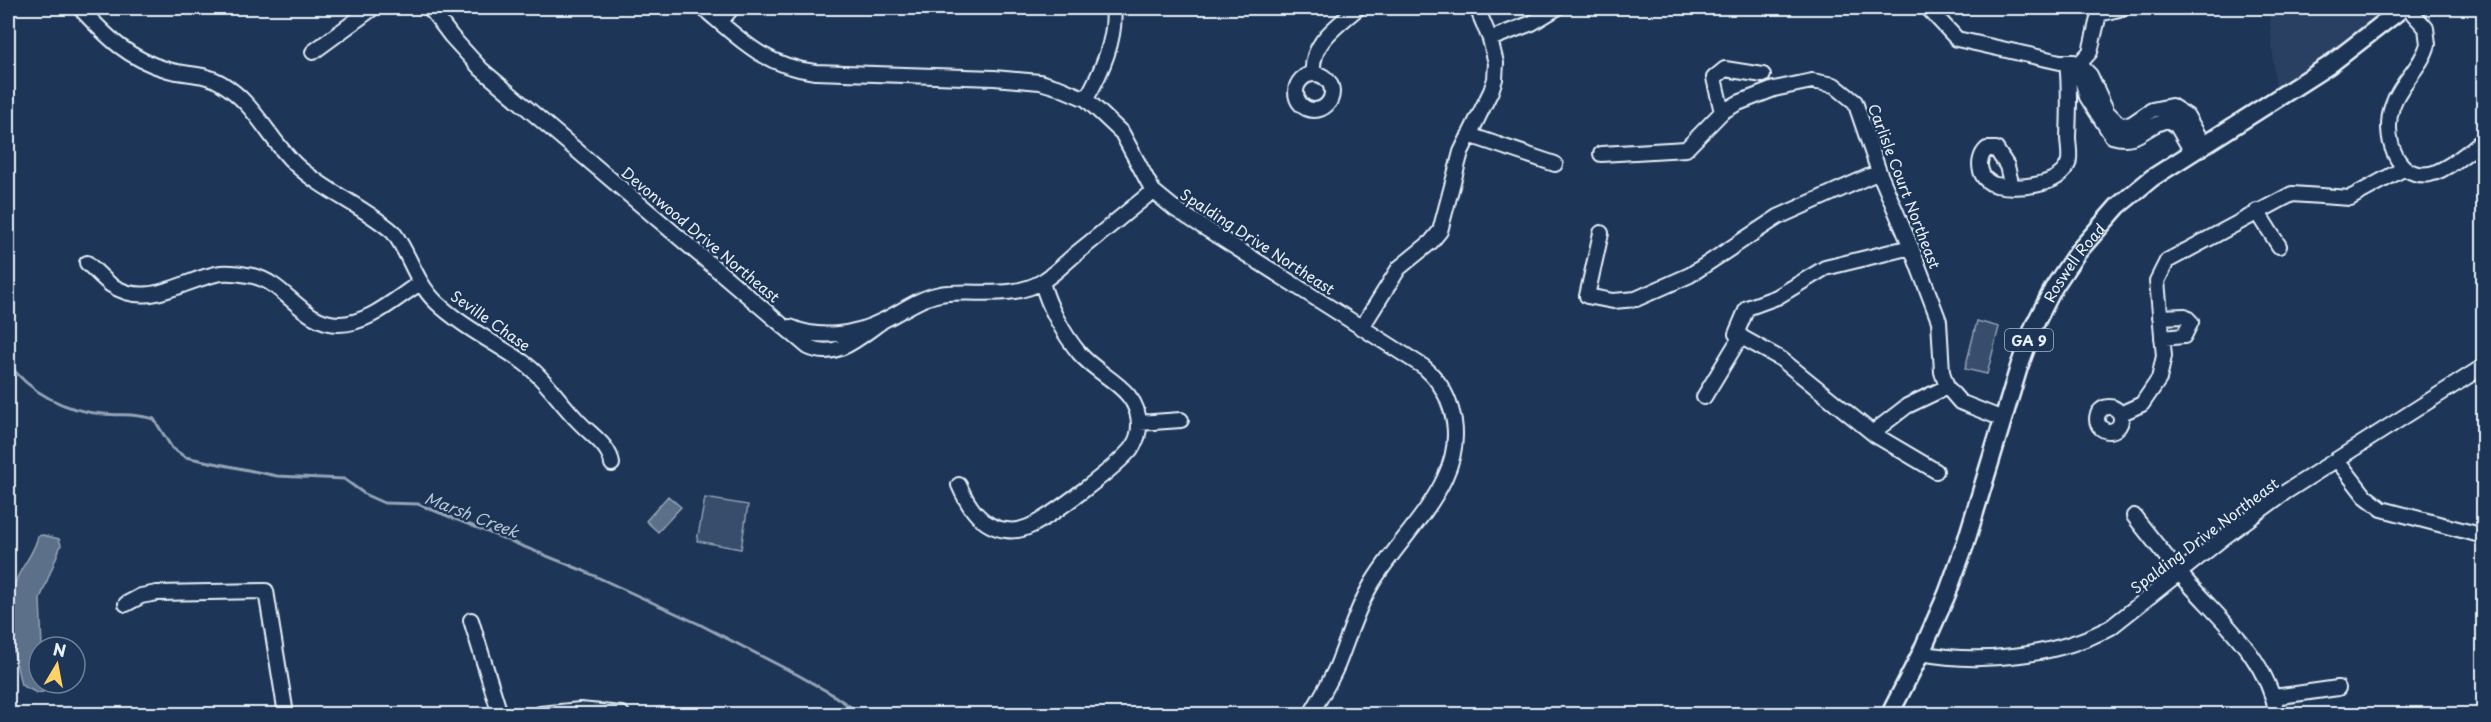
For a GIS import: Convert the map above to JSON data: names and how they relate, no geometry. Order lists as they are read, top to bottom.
{
  "streets": {
    "main road": ["Roswell Road", "GA 9"],
    "street": [
      "Carlisle Court Northeast",
      "Devonwood Drive Northeast",
      "Spalding Drive Northeast",
      "Seville Chase"
    ]
  },
  "crossings": [
    ["Spalding Drive Northeast", "Roswell Road"]
  ],
  "water": ["Marsh Creek"],
  "north": "top"
}
